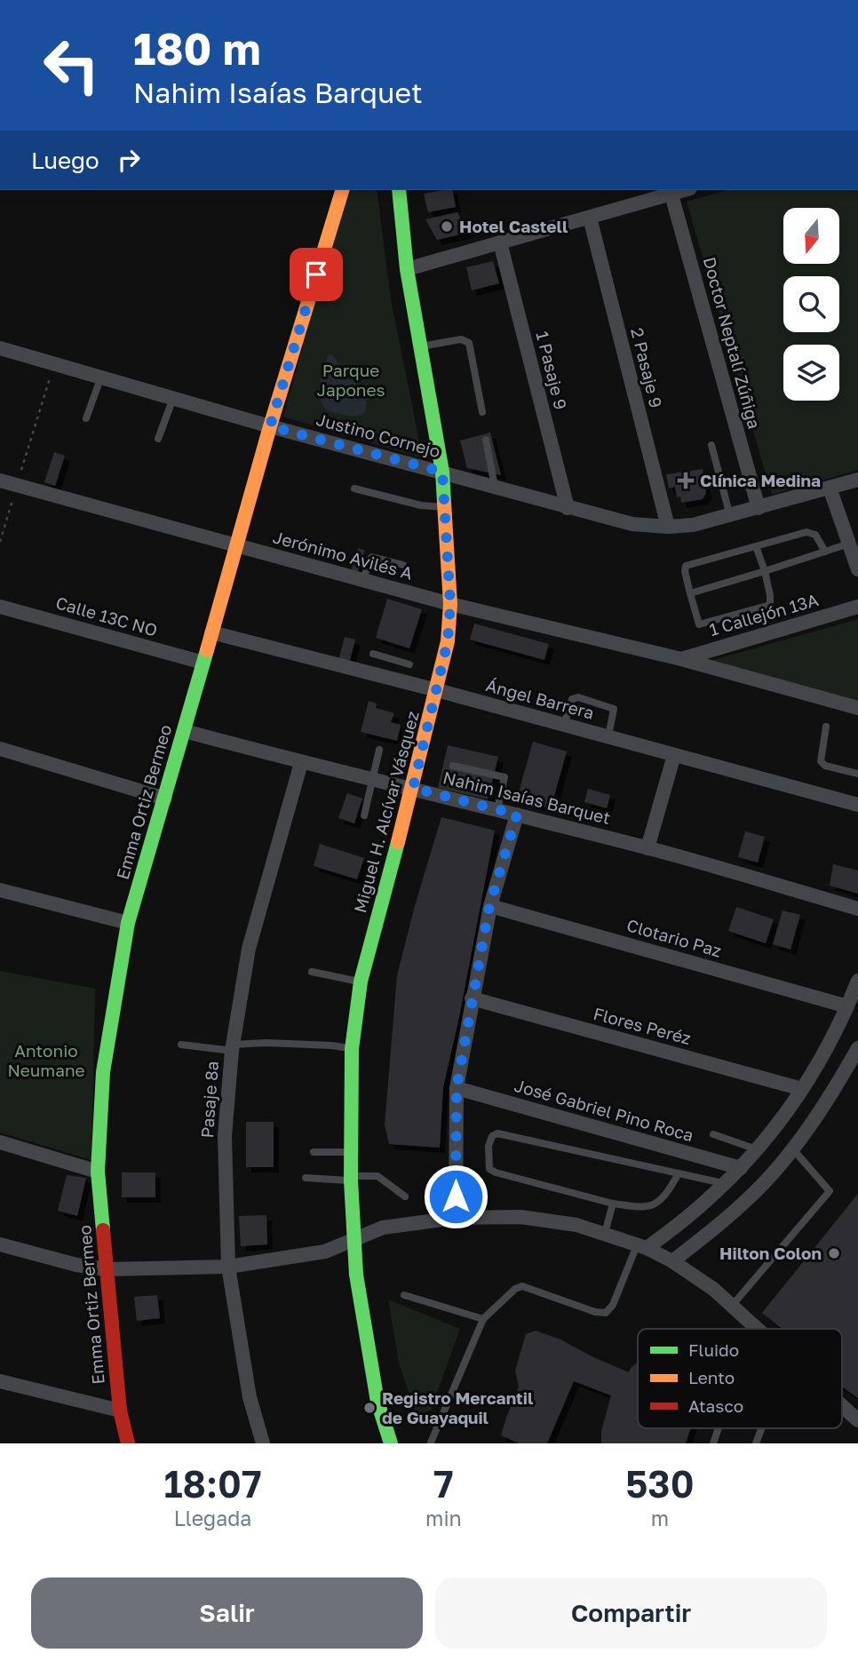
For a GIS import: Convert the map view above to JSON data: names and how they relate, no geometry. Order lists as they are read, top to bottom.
{
  "streets": {
    "street": [
      "Doctor Neptalí Zúñiga",
      "2 Pasaje 9",
      "1 Pasaje 9",
      "Justino Cornejo",
      "Jerónimo Avilés A",
      "1 Callejón 13A",
      "Calle 13C NO",
      "Ángel Barrera",
      "Nahim Isaías Barquet",
      "Emma Ortiz Bermeo",
      "Miguel H. Alcívar Vásquez",
      "Clotario Paz",
      "Flores Peréz",
      "Pasaje 8a",
      "José Gabriel Pino Roca"
    ]
  },
  "crossings": [
    ["Doctor Neptalí Zúñiga", "Justino Cornejo"],
    ["2 Pasaje 9", "Justino Cornejo"],
    ["1 Pasaje 9", "Justino Cornejo"],
    ["Justino Cornejo", "Emma Ortiz Bermeo"],
    ["Justino Cornejo", "Miguel H. Alcívar Vásquez"],
    ["Jerónimo Avilés A", "1 Callejón 13A"],
    ["Jerónimo Avilés A", "Emma Ortiz Bermeo"],
    ["Jerónimo Avilés A", "Miguel H. Alcívar Vásquez"],
    ["Calle 13C NO", "Emma Ortiz Bermeo"],
    ["Ángel Barrera", "Emma Ortiz Bermeo"],
    ["Ángel Barrera", "Miguel H. Alcívar Vásquez"],
    ["Nahim Isaías Barquet", "Emma Ortiz Bermeo"],
    ["Nahim Isaías Barquet", "Miguel H. Alcívar Vásquez"],
    ["Nahim Isaías Barquet", "Pasaje 8a"]
  ],
  "parks": ["Parque Japones", "Antonio Neumane"],
  "places": {
    "other": ["Hotel Castell", "Hilton Colon", "Registro Mercantil de Guayaquil"],
    "health": ["Clínica Medina"]
  },
  "legend": ["Fluido", "Lento", "Atasco"],
  "north": "bottom",
  "page": {
    "turn": ["180 m", "Nahim Isaías Barquet"],
    "then": "Luego",
    "eta": [
      "18:07",
      "Llegada",
      "7",
      "min",
      "530",
      "m"
    ],
    "buttons": ["Salir", "Compartir"]
  }
}
